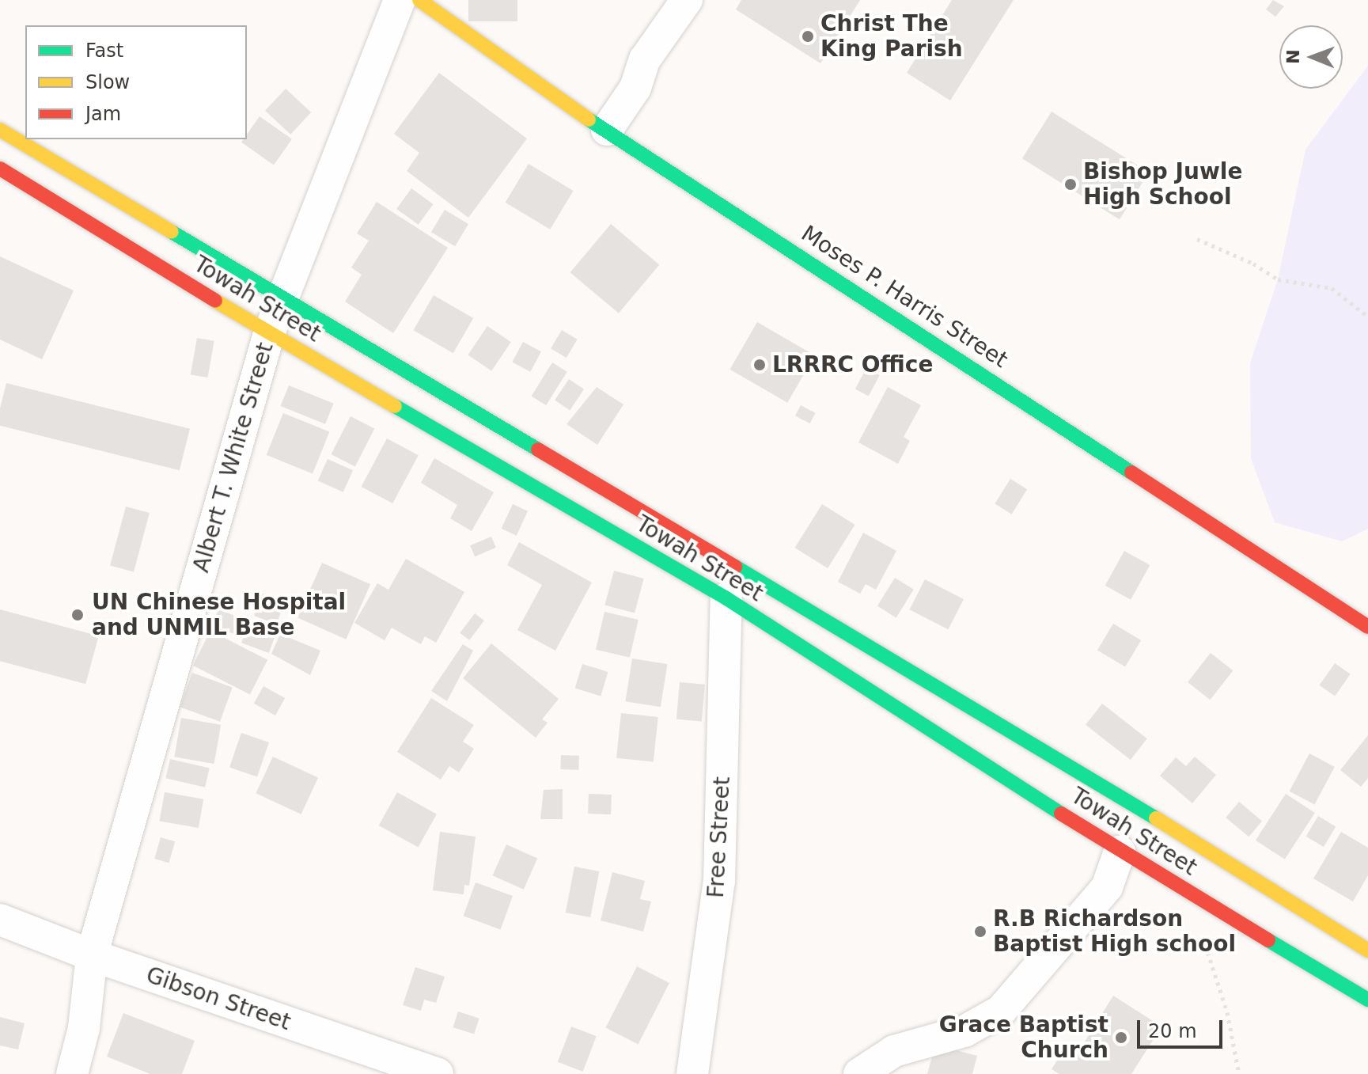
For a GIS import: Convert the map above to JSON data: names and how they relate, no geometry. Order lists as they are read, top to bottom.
{
  "streets": {
    "main road": ["Moses P. Harris Street", "Towah Street"],
    "street": ["Albert T. White Street", "Free Street", "Gibson Street"]
  },
  "crossings": [
    ["Towah Street", "Albert T. White Street"],
    ["Towah Street", "Free Street"],
    ["Albert T. White Street", "Gibson Street"]
  ],
  "places": [
    "Christ The King Parish",
    "Bishop Juwle High School",
    "LRRRC Office",
    "UN Chinese Hospital and UNMIL Base",
    "R.B Richardson Baptist High school",
    "Grace Baptist Church"
  ],
  "legend": ["Fast", "Slow", "Jam"],
  "scale_bar": "20 m",
  "north": "left"
}
